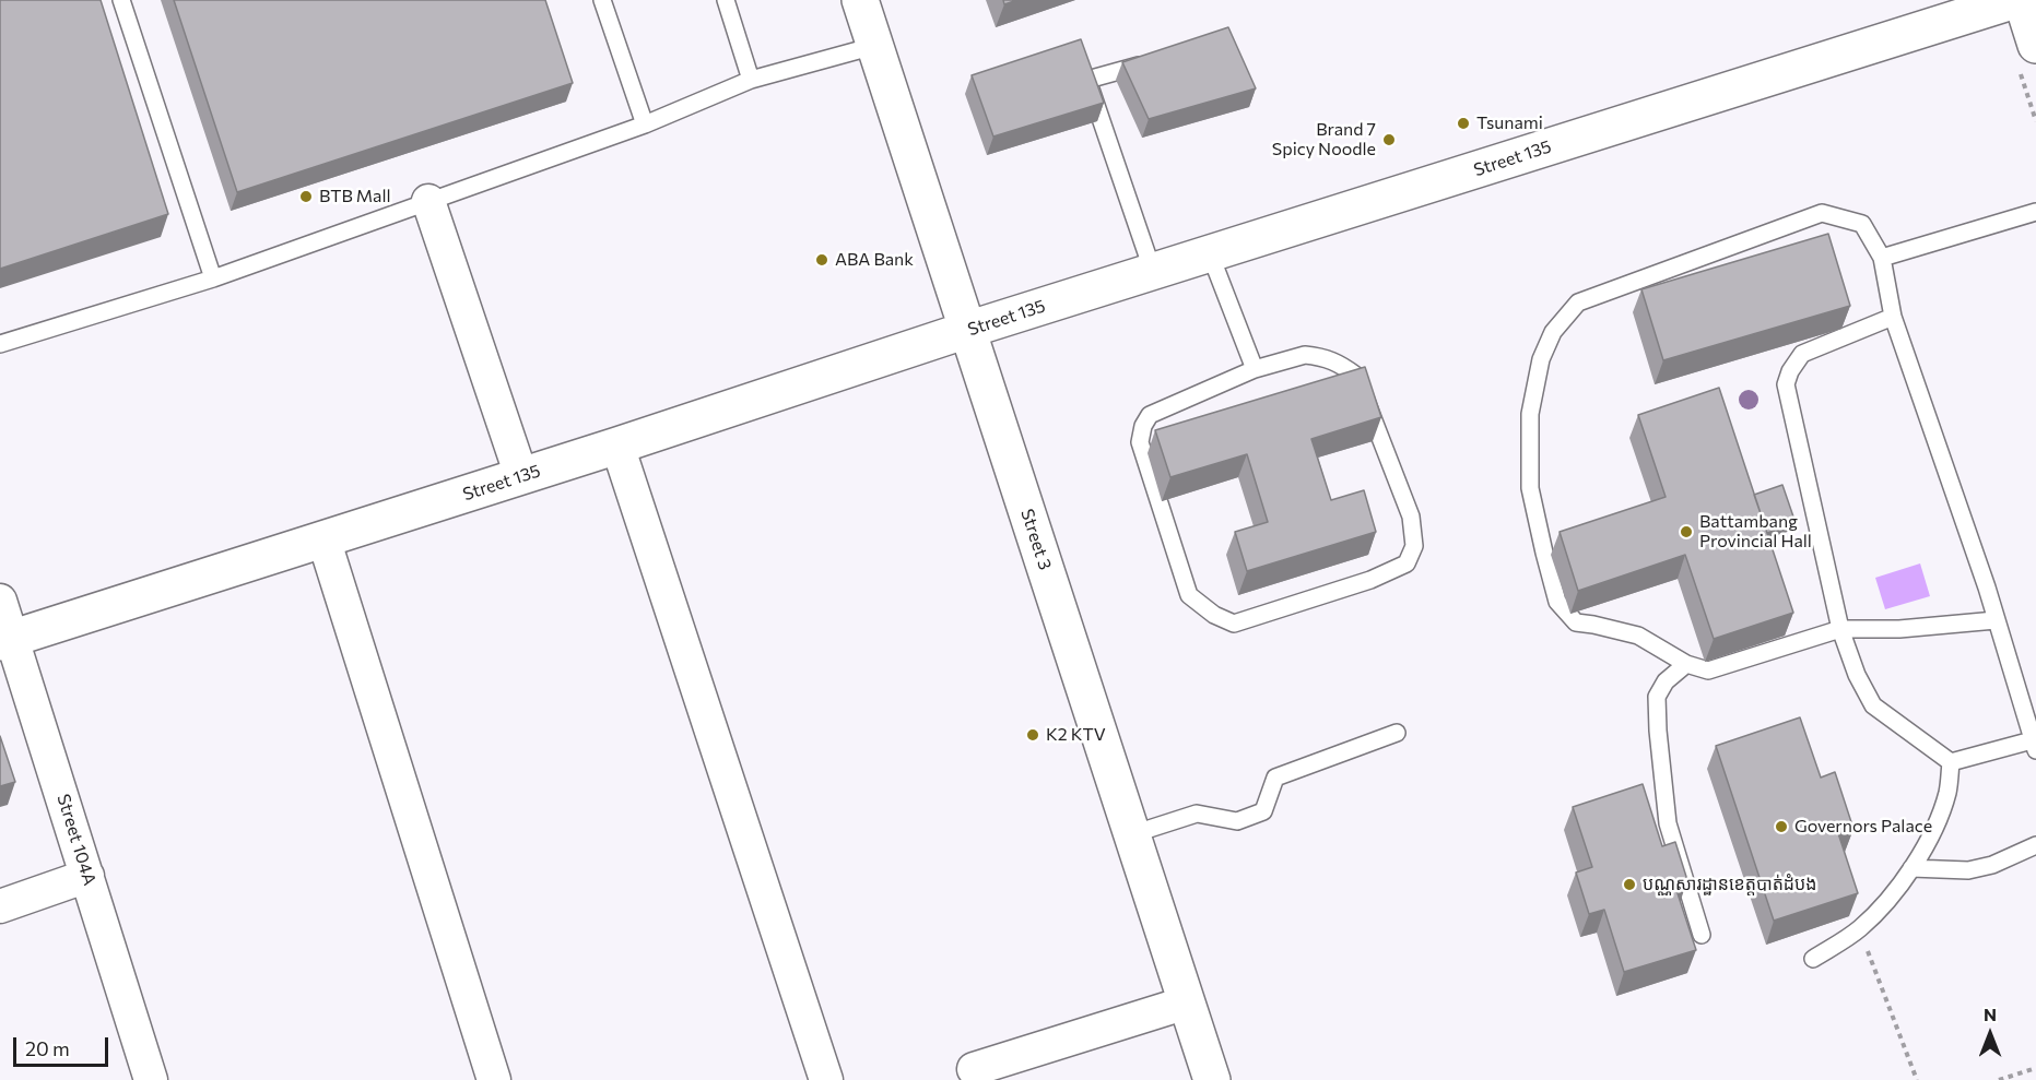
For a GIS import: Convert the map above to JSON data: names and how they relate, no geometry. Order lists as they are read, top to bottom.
{
  "streets": {
    "main road": ["Street 135", "Street 3"],
    "street": ["Street 104A"]
  },
  "crossings": [
    ["Street 135", "Street 3"],
    ["Street 135", "Street 104A"]
  ],
  "places": [
    "Tsunami",
    "Brand 7 Spicy Noodle",
    "BTB Mall",
    "ABA Bank",
    "Battambang Provincial Hall",
    "K2 KTV",
    "Governors Palace",
    "បណ្ណសារដ្ឋានខេត្តបាត់ដំបង"
  ],
  "scale_bar": "20 m",
  "north": "top"
}
